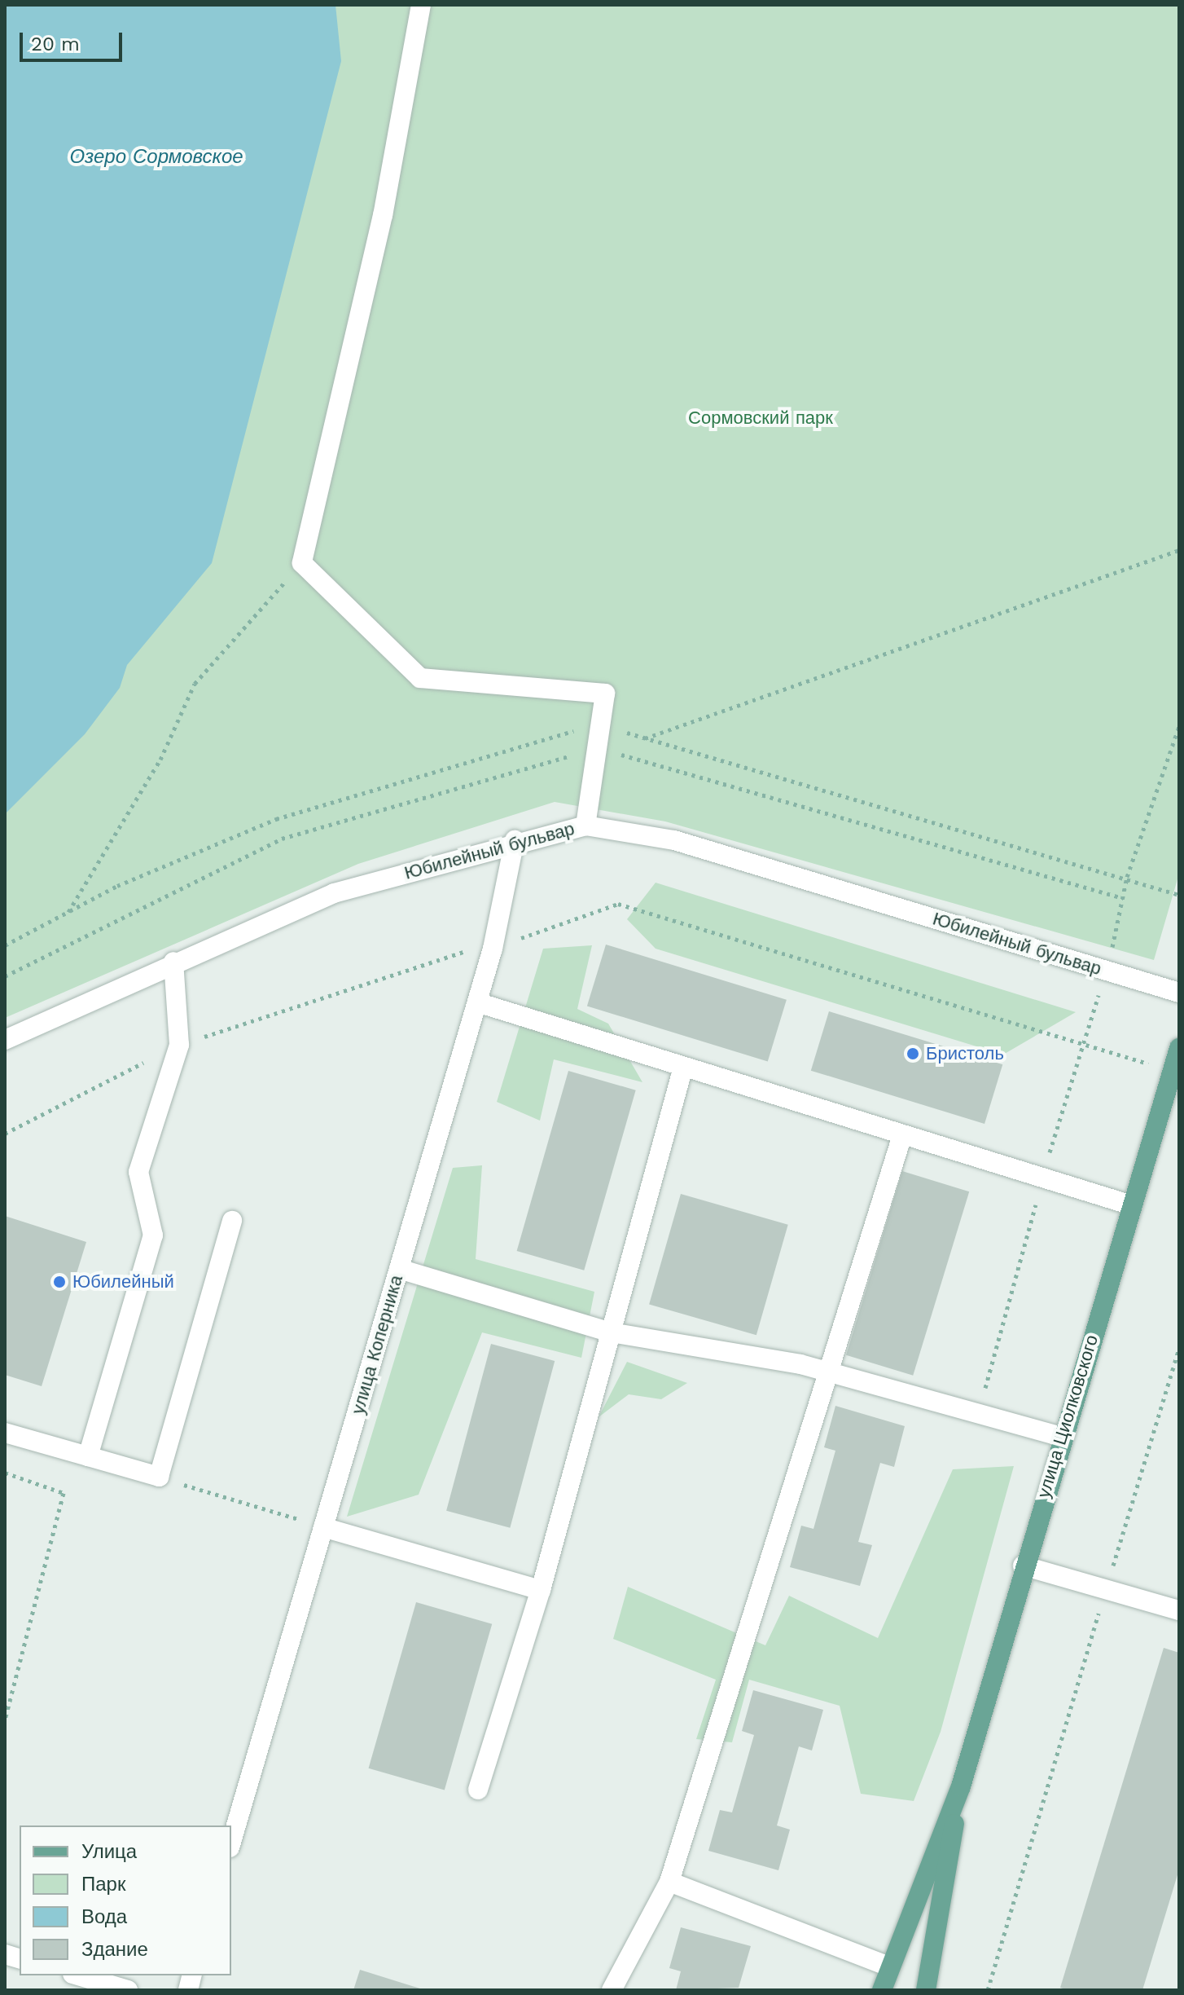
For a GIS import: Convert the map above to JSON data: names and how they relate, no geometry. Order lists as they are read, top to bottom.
{
  "streets": {
    "main road": ["улица Циолковского"],
    "street": ["Юбилейный бульвар", "улица Коперника"]
  },
  "crossings": [
    ["Юбилейный бульвар", "улица Коперника"]
  ],
  "water": ["Озеро Сормовское"],
  "parks": ["Сормовский парк"],
  "places": ["Бристоль", "Юбилейный"],
  "legend": [
    "Улица",
    "Парк",
    "Вода",
    "Здание"
  ],
  "scale_bar": "20 m"
}
